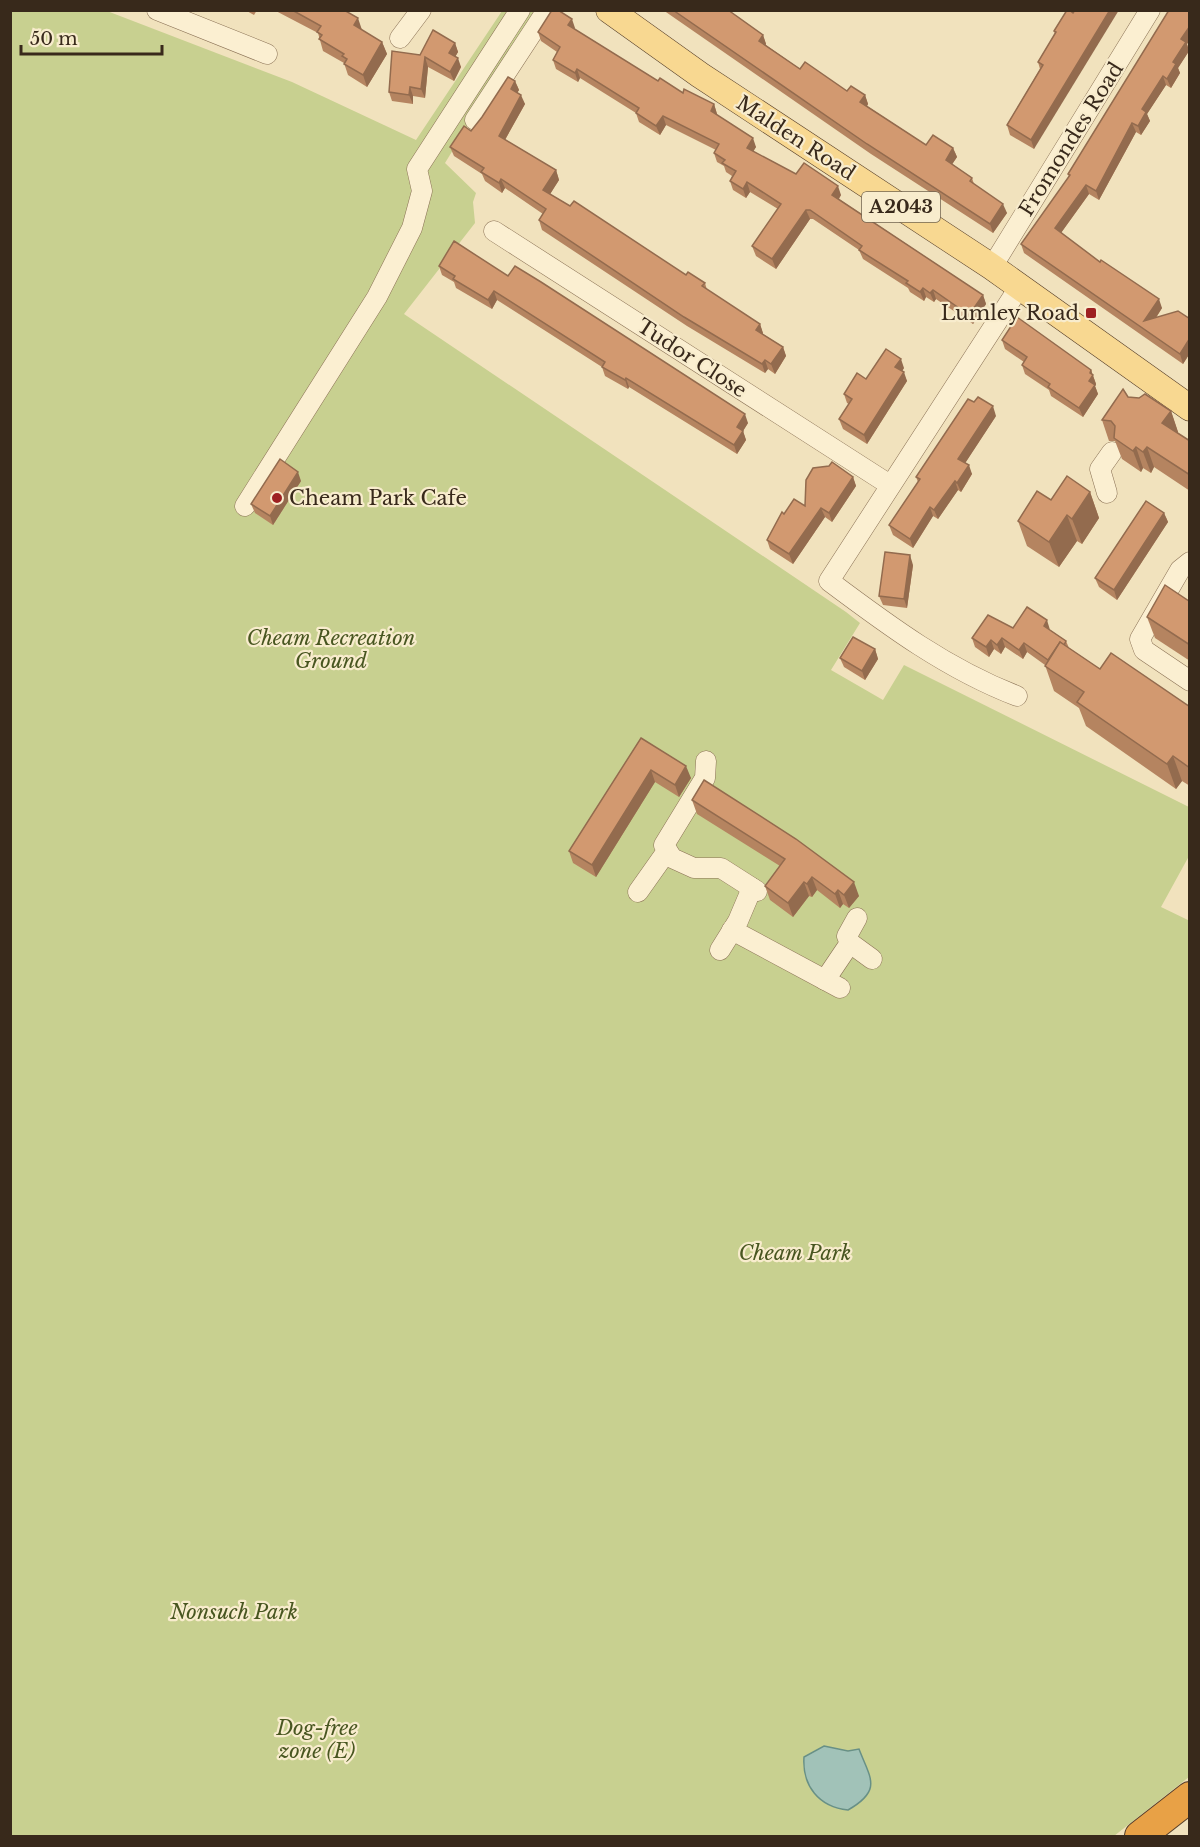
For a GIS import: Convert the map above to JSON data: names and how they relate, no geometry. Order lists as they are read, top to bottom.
{
  "streets": {
    "main road": ["Malden Road", "A2043"],
    "street": ["Fromondes Road", "Tudor Close"]
  },
  "crossings": [
    ["Malden Road", "Fromondes Road"]
  ],
  "parks": [
    "Cheam Recreation Ground",
    "Cheam Park",
    "Nonsuch Park",
    "Dog-free zone (E)"
  ],
  "places": {
    "transit": ["Lumley Road"],
    "other": ["Cheam Park Cafe"]
  },
  "scale_bar": "50 m"
}
